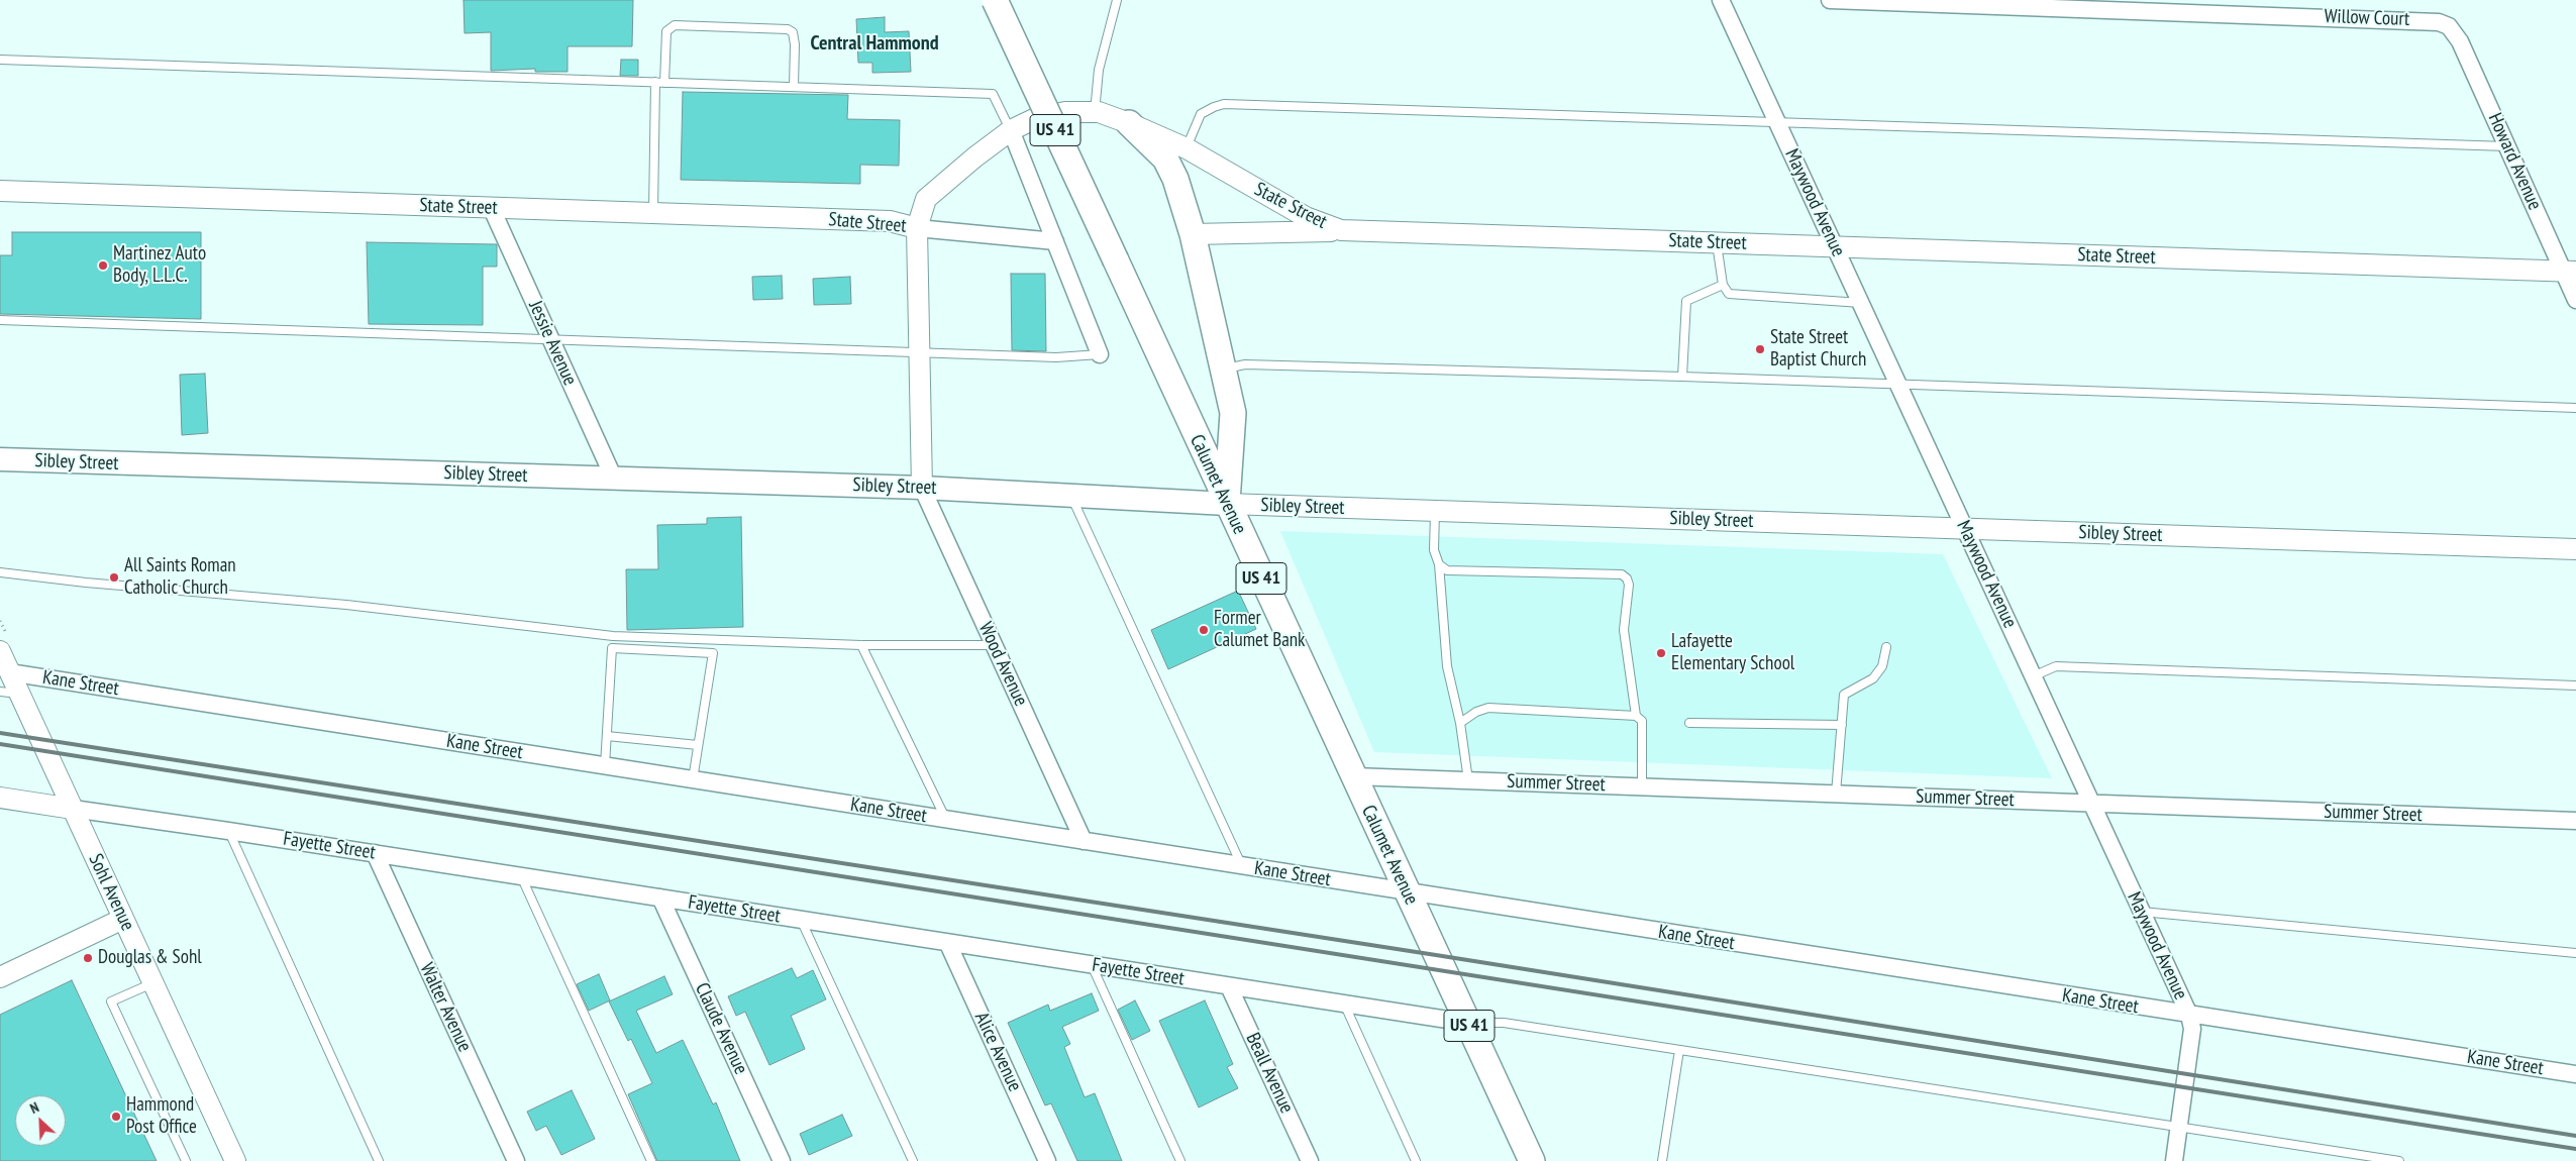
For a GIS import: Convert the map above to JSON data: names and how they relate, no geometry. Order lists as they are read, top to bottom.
{
  "streets": {
    "main road": ["US 41", "Sibley Street", "Calumet Avenue"],
    "street": [
      "Willow Court",
      "Howard Avenue",
      "Maywood Avenue",
      "State Street",
      "Jessie Avenue",
      "Wood Avenue",
      "Kane Street",
      "Summer Street",
      "Fayette Street",
      "Sohl Avenue",
      "Walter Avenue",
      "Claude Avenue",
      "Alice Avenue",
      "Beall Avenue"
    ]
  },
  "crossings": [
    ["Willow Court", "Howard Avenue"],
    ["Howard Avenue", "State Street"],
    ["Maywood Avenue", "State Street"],
    ["Maywood Avenue", "Sibley Street"],
    ["Maywood Avenue", "Kane Street"],
    ["Maywood Avenue", "Summer Street"],
    ["State Street", "Jessie Avenue"],
    ["Jessie Avenue", "Sibley Street"],
    ["Sibley Street", "Calumet Avenue"],
    ["Sibley Street", "Wood Avenue"],
    ["Calumet Avenue", "Kane Street"],
    ["Calumet Avenue", "Summer Street"],
    ["Calumet Avenue", "Fayette Street"],
    ["Wood Avenue", "Kane Street"],
    ["Kane Street", "Sohl Avenue"],
    ["Fayette Street", "Sohl Avenue"],
    ["Fayette Street", "Walter Avenue"],
    ["Fayette Street", "Claude Avenue"],
    ["Fayette Street", "Alice Avenue"],
    ["Fayette Street", "Beall Avenue"]
  ],
  "districts": ["Central Hammond"],
  "places": [
    "Martinez Auto Body, L.L.C.",
    "State Street Baptist Church",
    "All Saints Roman Catholic Church",
    "Former Calumet Bank",
    "Lafayette Elementary School",
    "Douglas & Sohl",
    "Hammond Post Office"
  ],
  "north": "top left"
}
